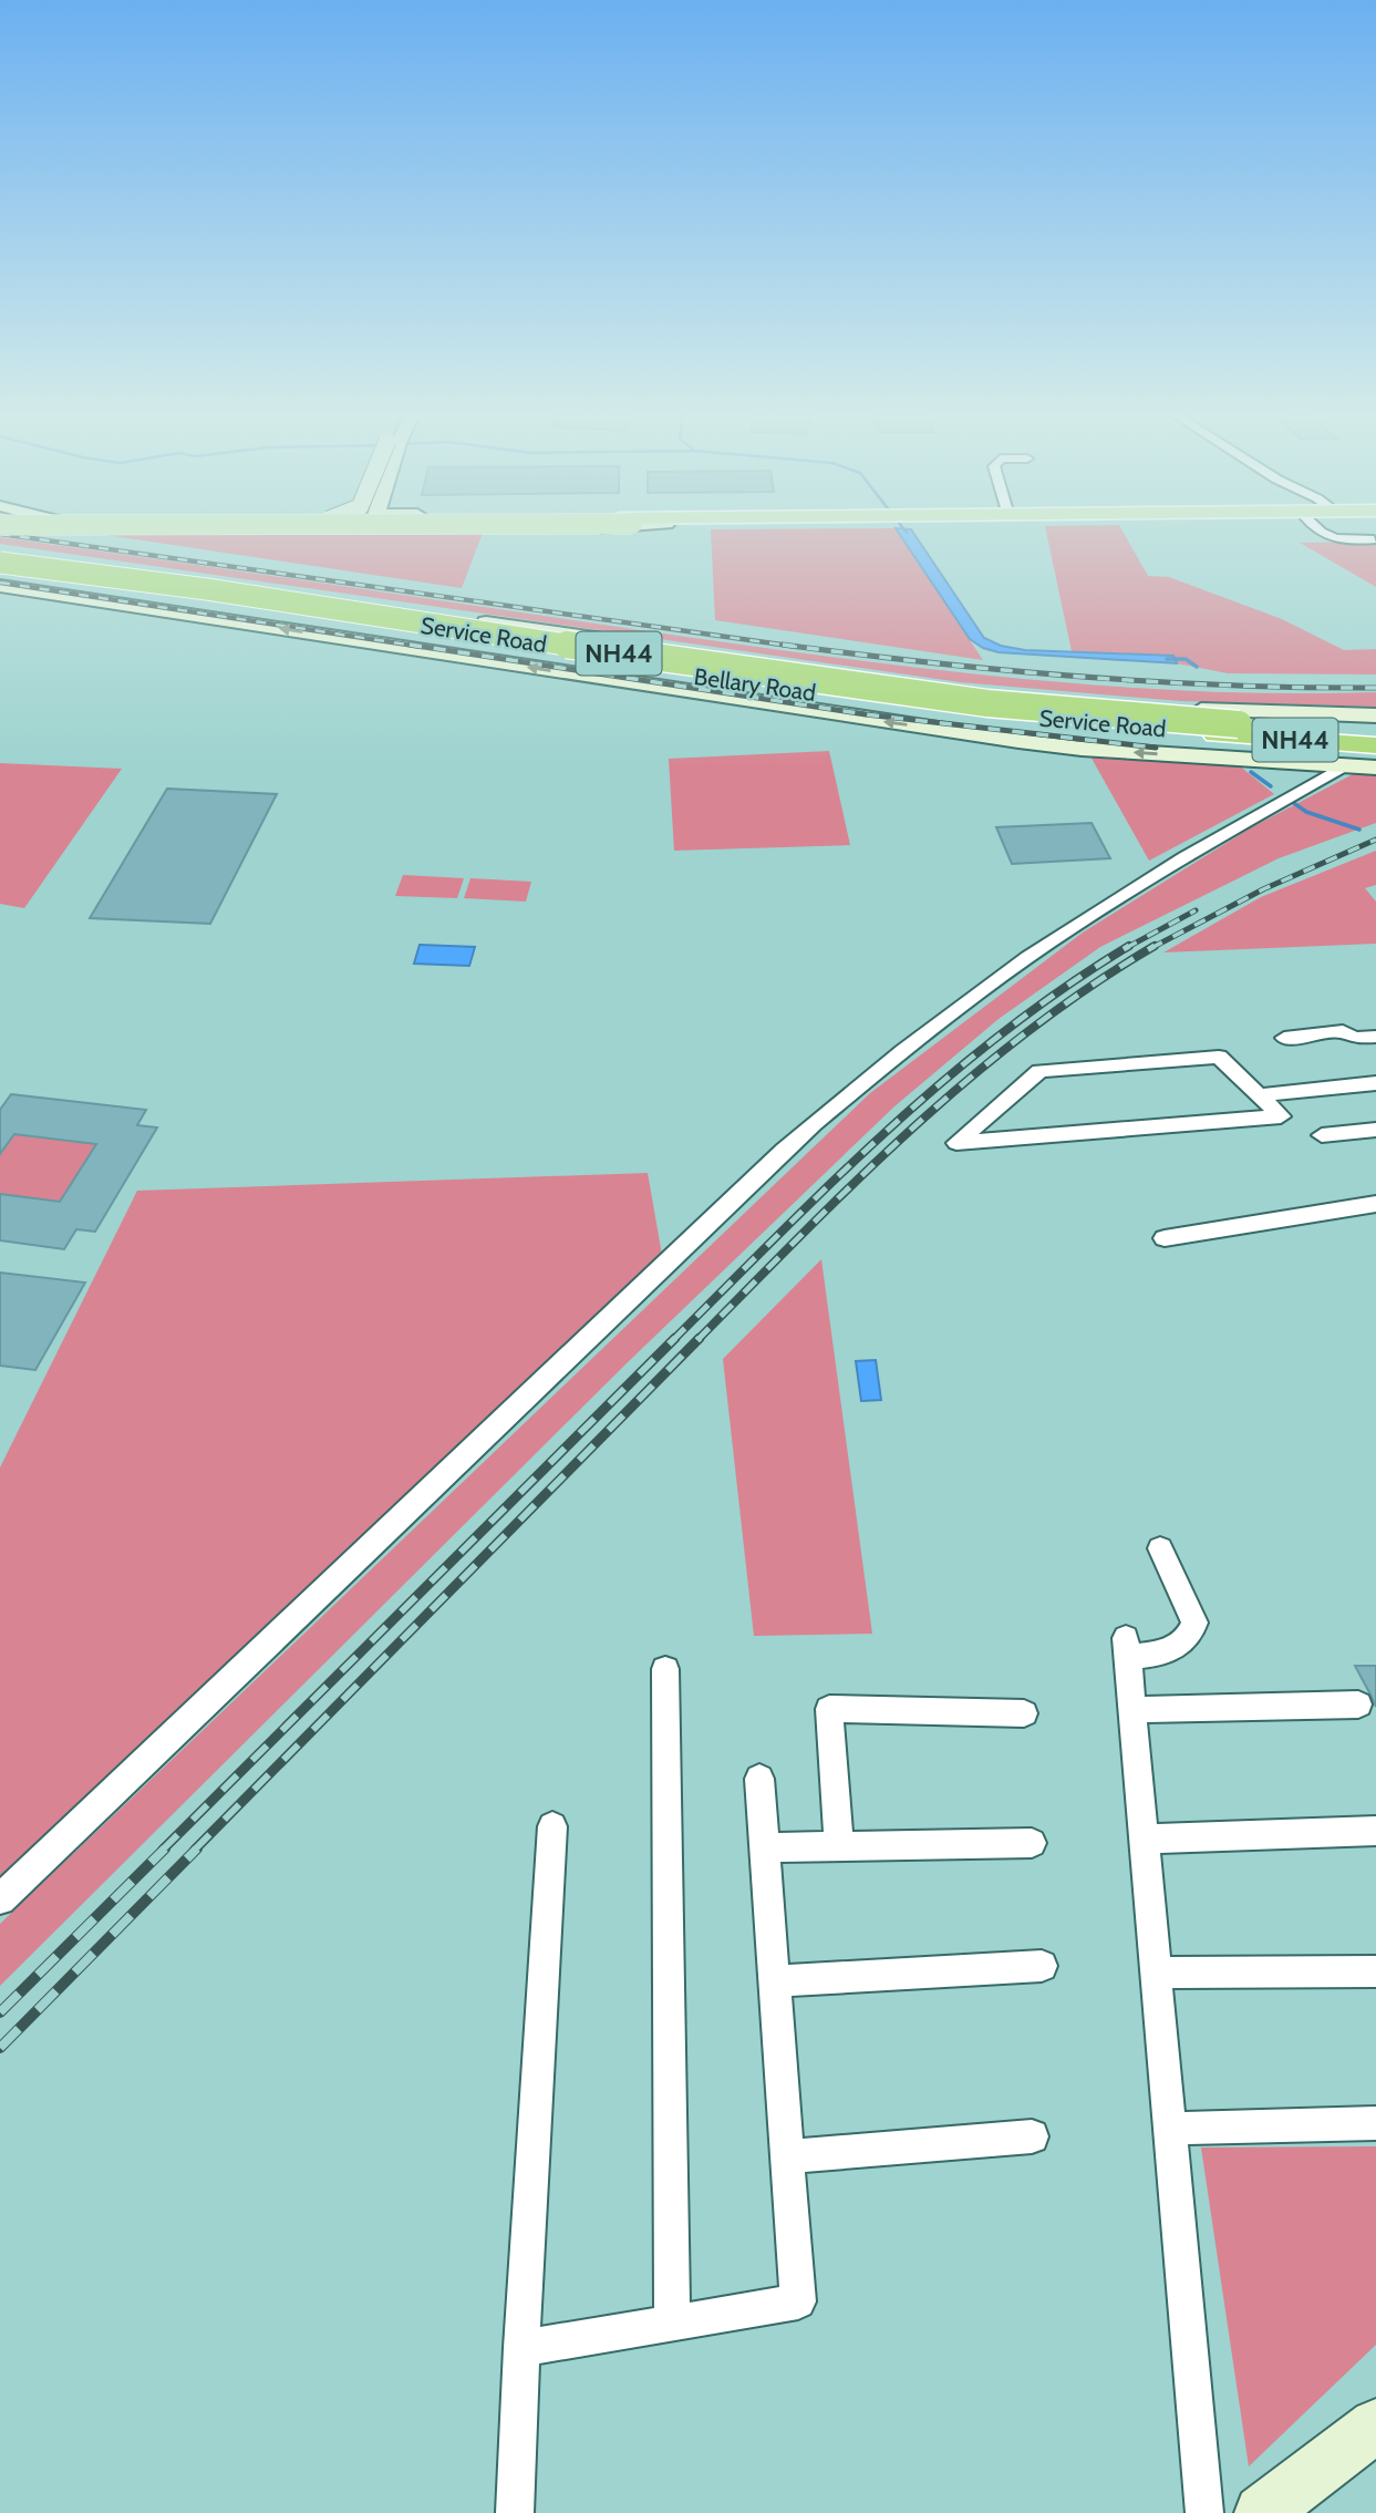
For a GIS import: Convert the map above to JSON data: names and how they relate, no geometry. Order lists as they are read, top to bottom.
{
  "streets": {
    "highway": ["NH44", "Bellary Road"],
    "main road": ["Service Road"]
  },
  "crossings": [
    ["Service Road", "Bellary Road"]
  ]
}
